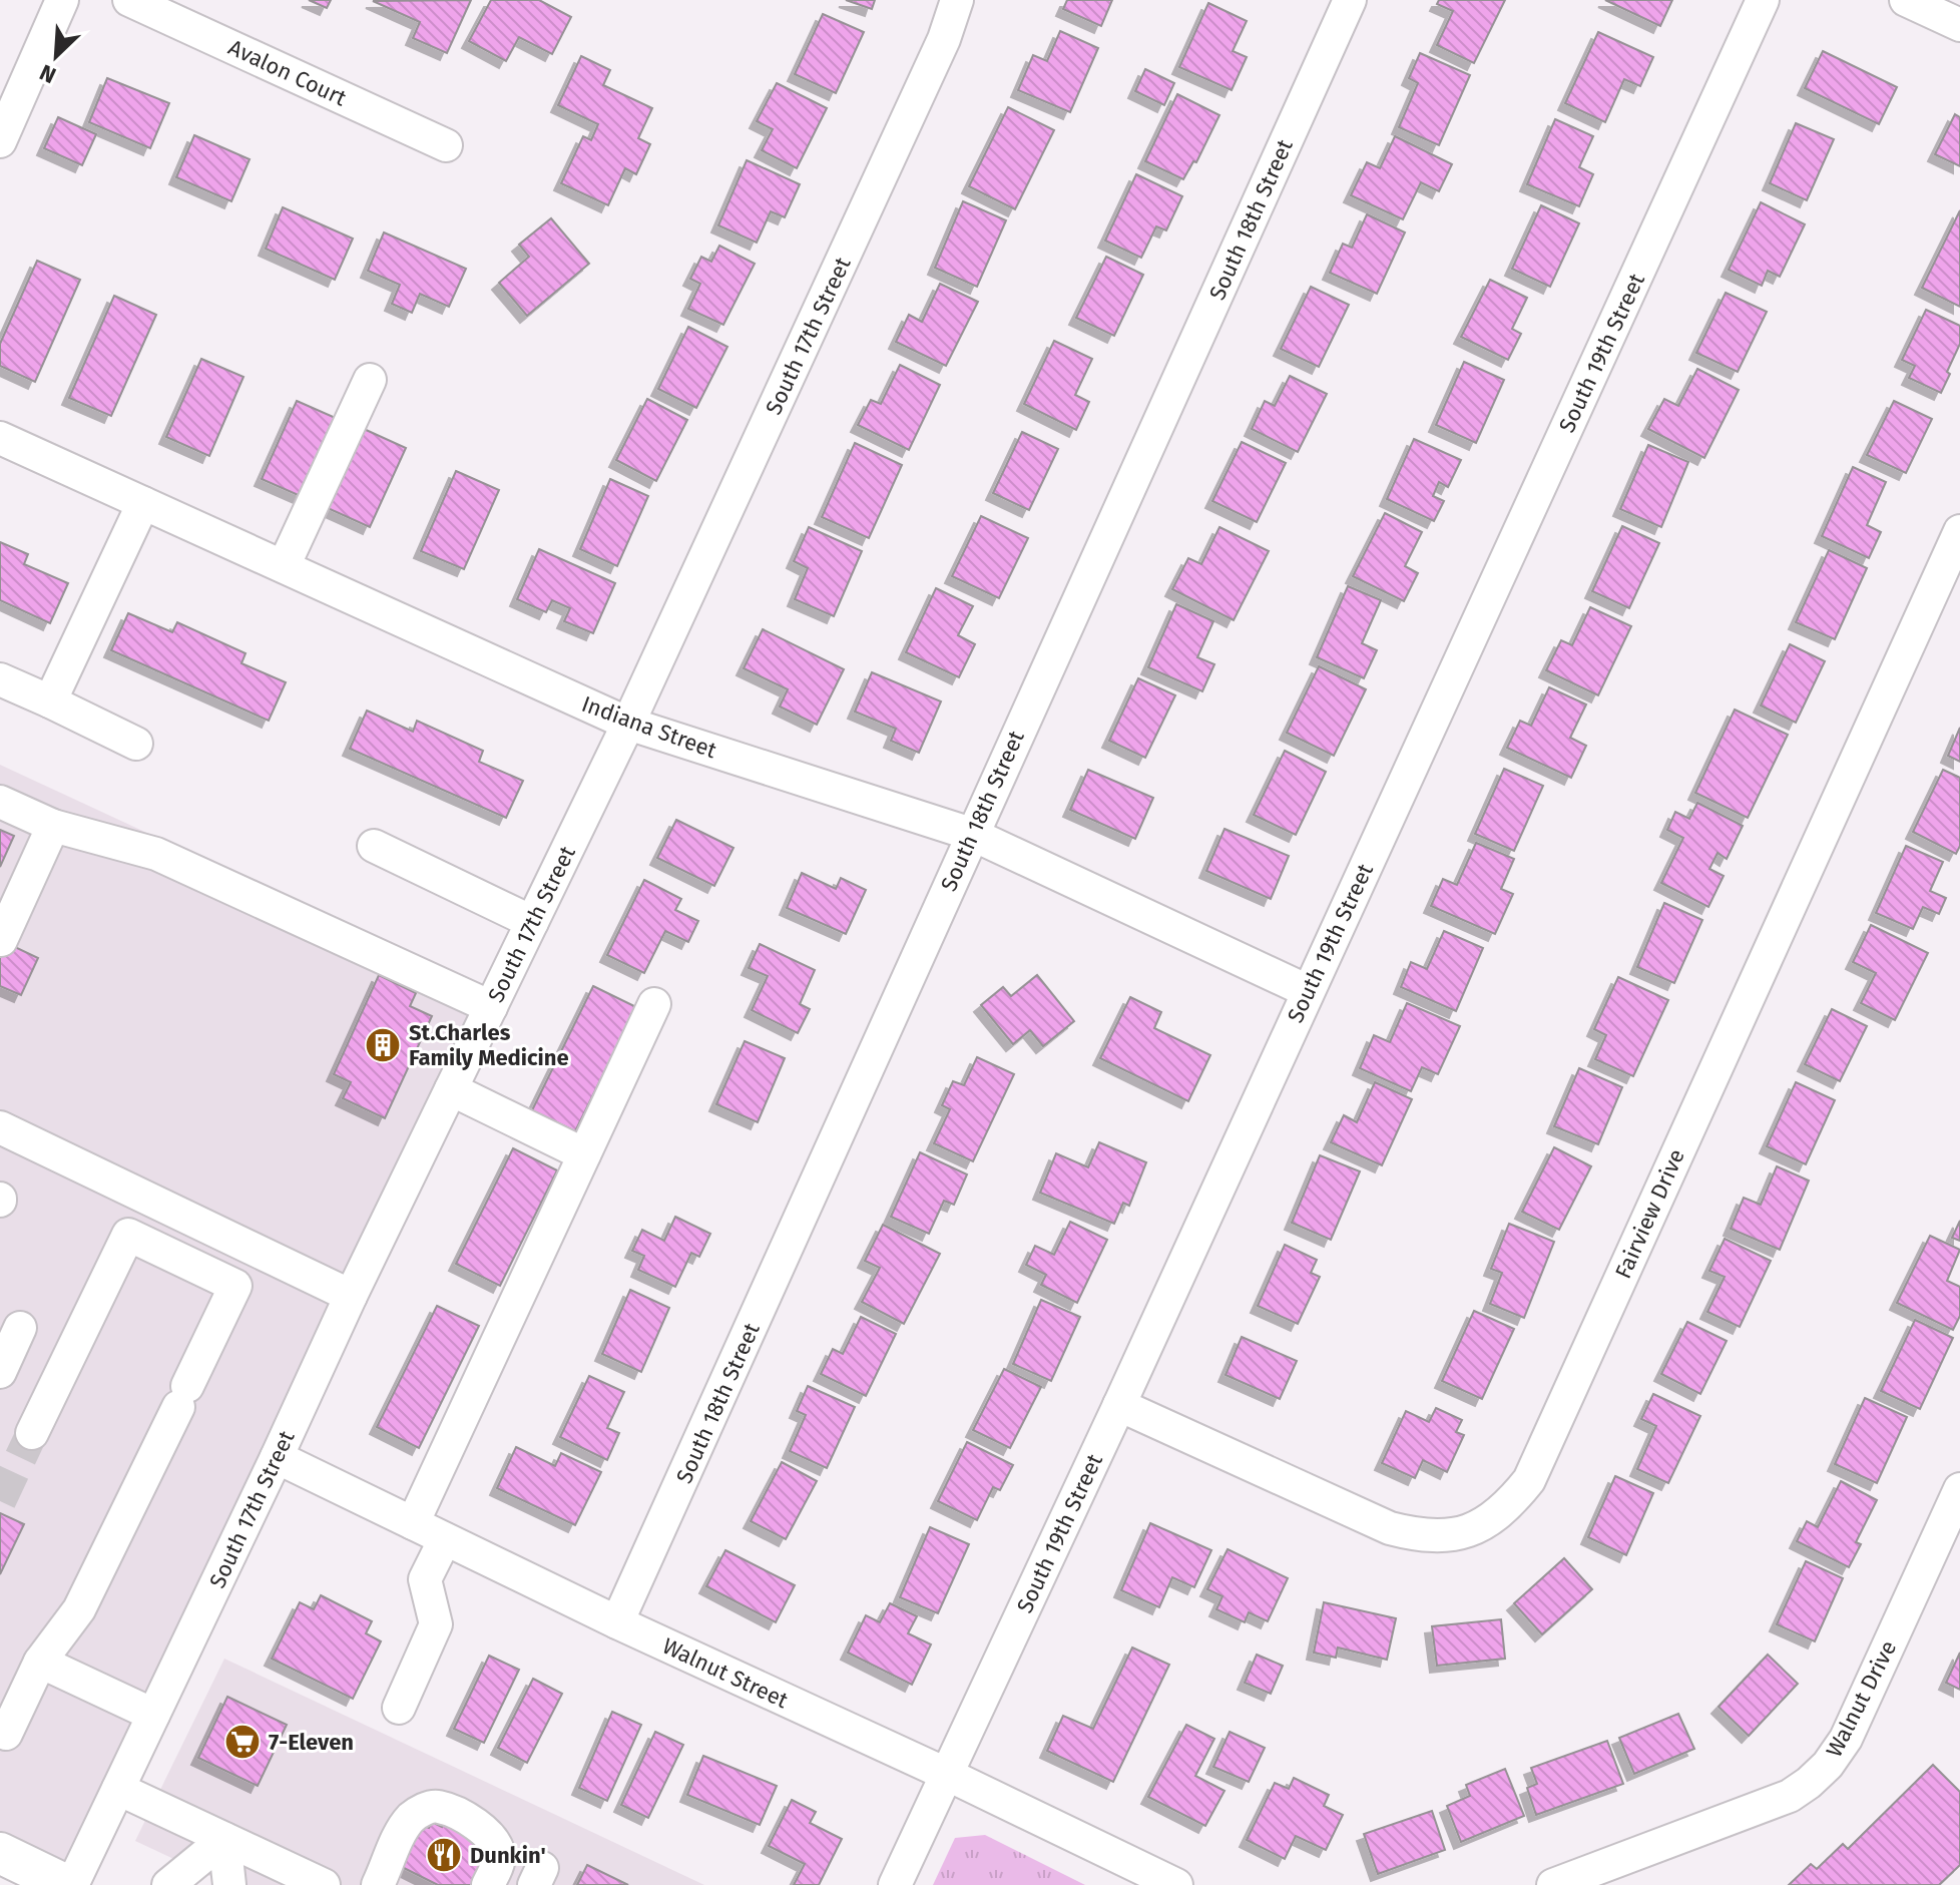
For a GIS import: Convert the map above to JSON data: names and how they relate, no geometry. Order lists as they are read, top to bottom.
{
  "streets": {
    "street": [
      "Avalon Court",
      "South 18th Street",
      "South 17th Street",
      "South 19th Street",
      "Indiana Street",
      "Fairview Drive",
      "Walnut Street",
      "Walnut Drive"
    ]
  },
  "crossings": [
    ["South 18th Street", "Indiana Street"],
    ["South 18th Street", "Walnut Street"],
    ["South 17th Street", "Indiana Street"],
    ["South 17th Street", "Walnut Street"],
    ["South 19th Street", "Indiana Street"],
    ["South 19th Street", "Fairview Drive"],
    ["South 19th Street", "Walnut Street"]
  ],
  "places": {
    "building": ["St.Charles Family Medicine"],
    "supermarket": ["7-Eleven"],
    "restaurant": ["Dunkin'"]
  },
  "north": "bottom left"
}
